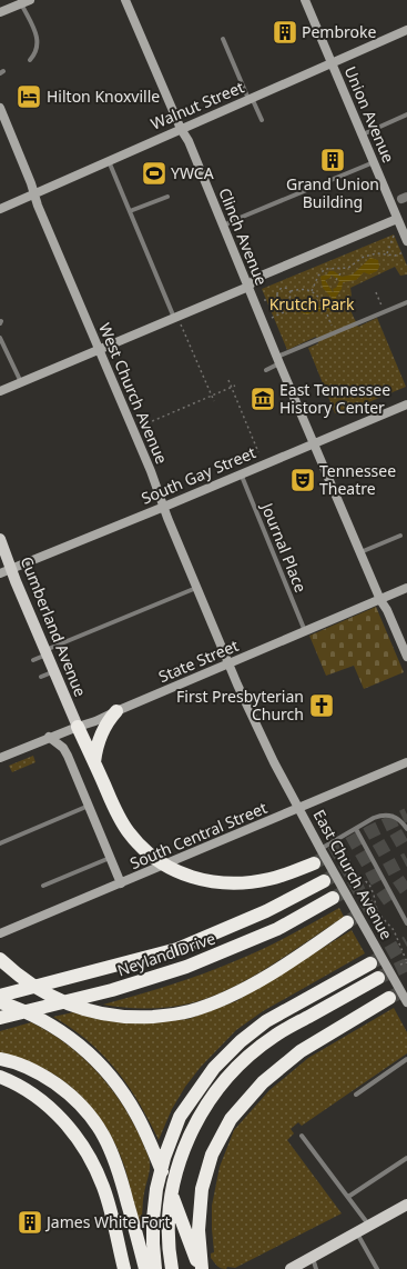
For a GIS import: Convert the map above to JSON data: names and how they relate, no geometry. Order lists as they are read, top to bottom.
{
  "streets": {
    "highway": ["Neyland Drive"],
    "main road": ["Cumberland Avenue"],
    "street": [
      "Walnut Street",
      "Union Avenue",
      "Clinch Avenue",
      "West Church Avenue",
      "South Gay Street",
      "State Street",
      "South Central Street",
      "East Church Avenue"
    ],
    "lane": ["Journal Place"]
  },
  "crossings": [
    ["Walnut Street", "Union Avenue"],
    ["Walnut Street", "Clinch Avenue"],
    ["Walnut Street", "West Church Avenue"],
    ["Clinch Avenue", "South Gay Street"],
    ["Clinch Avenue", "State Street"],
    ["West Church Avenue", "South Gay Street"],
    ["West Church Avenue", "State Street"],
    ["West Church Avenue", "East Church Avenue"],
    ["South Gay Street", "Journal Place"],
    ["South Gay Street", "Cumberland Avenue"],
    ["Journal Place", "State Street"],
    ["Cumberland Avenue", "State Street"]
  ],
  "parks": ["Krutch Park"],
  "places": {
    "building": ["Pembroke", "Grand Union Building", "James White Fort"],
    "hotel": ["Hilton Knoxville"],
    "sports": ["YWCA"],
    "museum": ["East Tennessee History Center"],
    "theatre": ["Tennessee Theatre"],
    "church": ["First Presbyterian Church"]
  }
}
